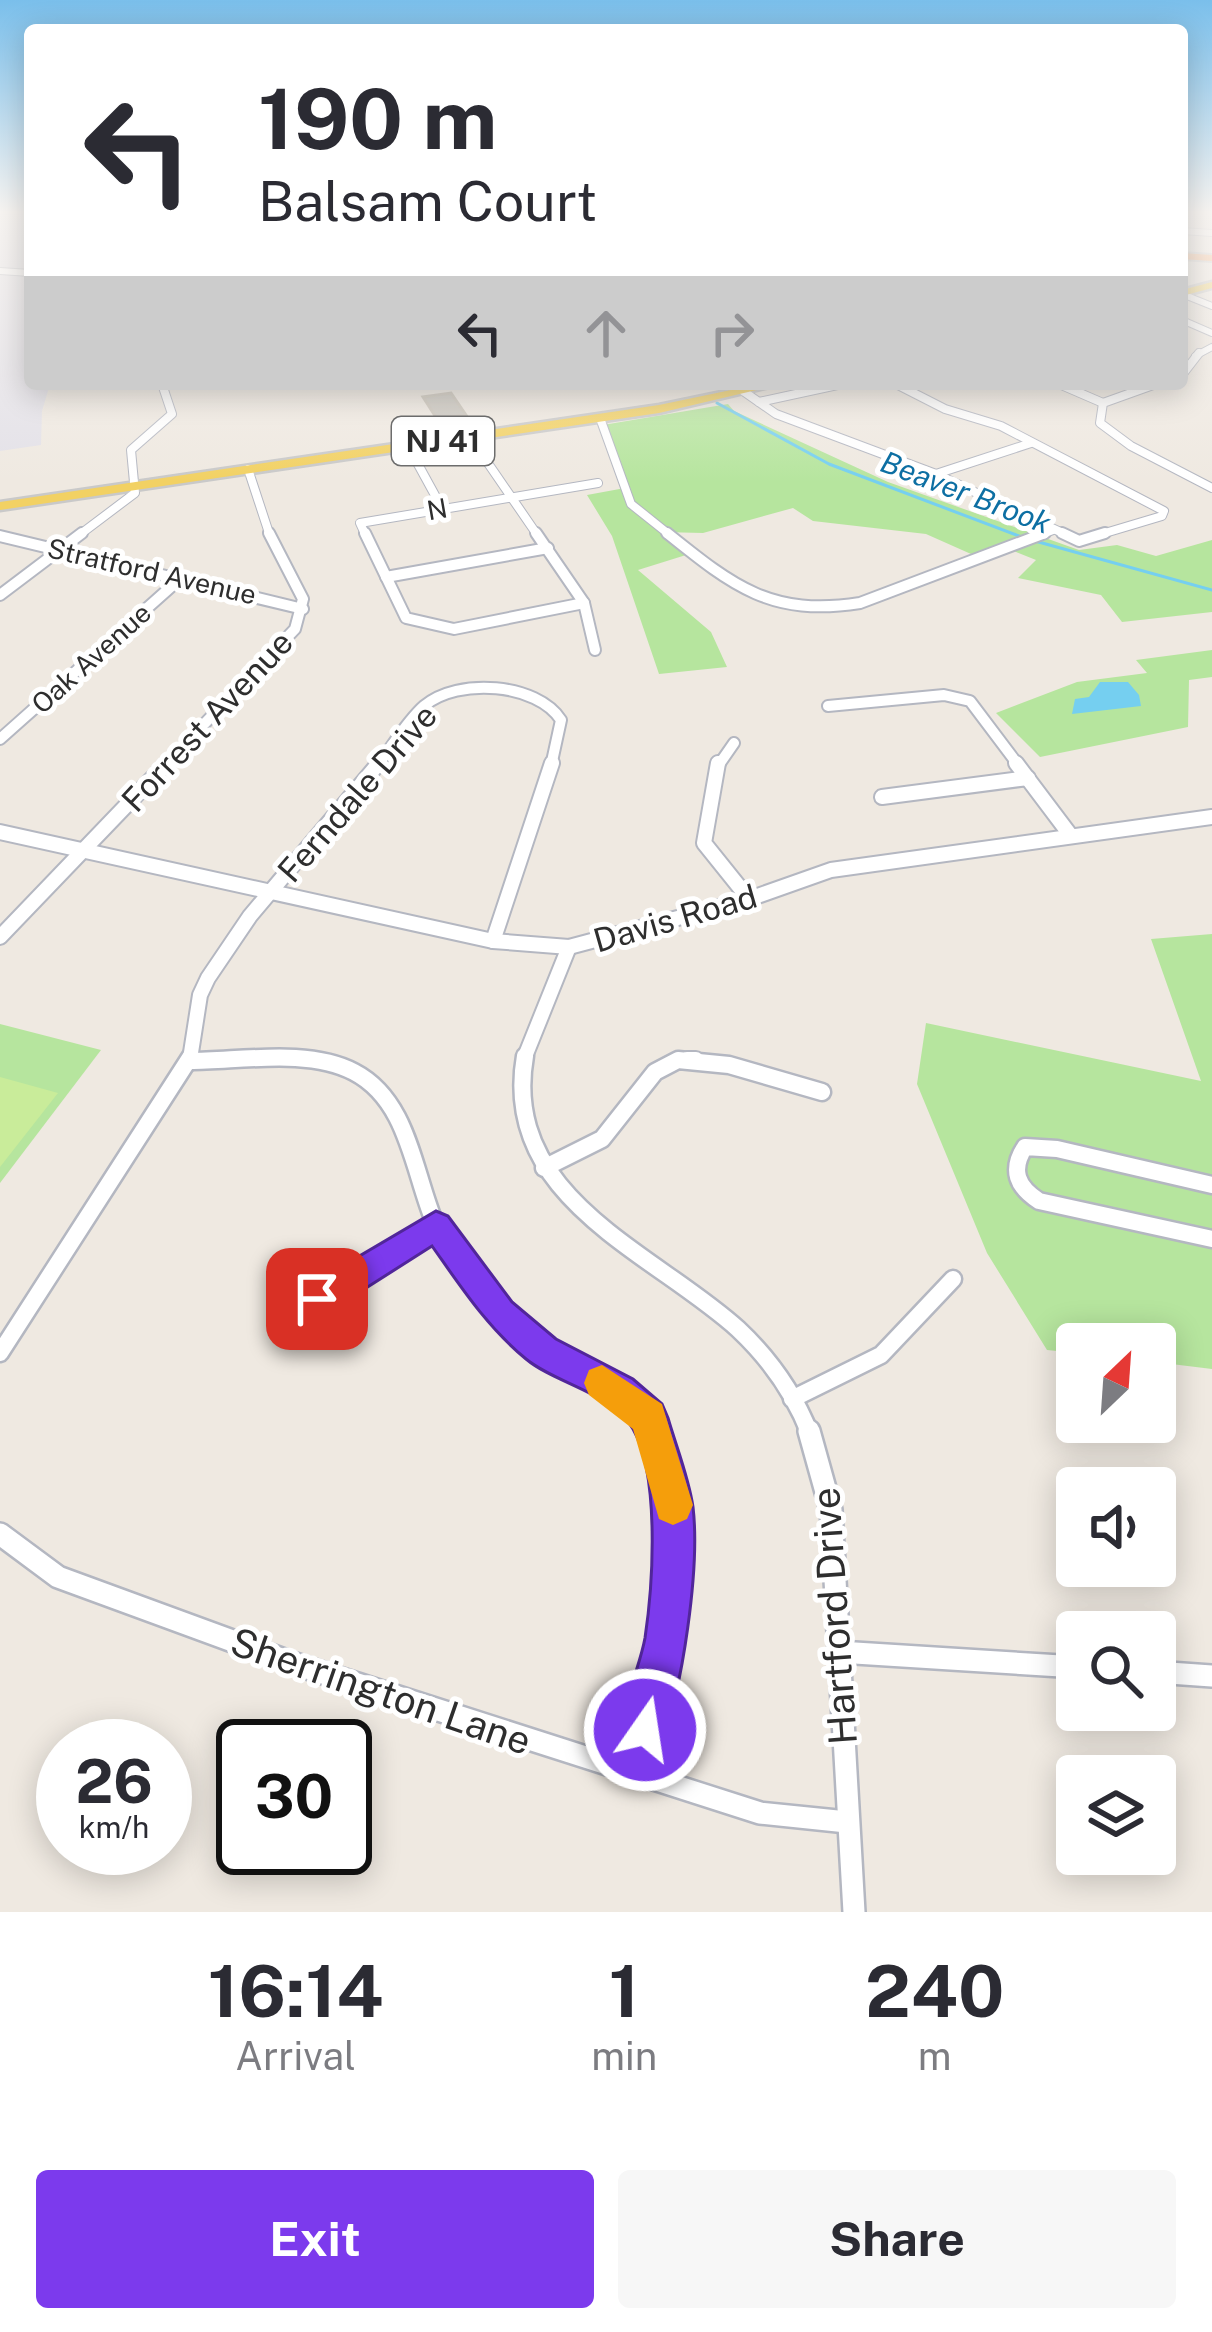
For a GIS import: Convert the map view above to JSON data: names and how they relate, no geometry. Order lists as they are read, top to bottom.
{
  "streets": {
    "main road": ["NJ 41"],
    "street": [
      "N",
      "Stratford Avenue",
      "Oak Avenue",
      "Forrest Avenue",
      "Ferndale Drive",
      "Davis Road",
      "Hartford Drive",
      "Sherrington Lane"
    ]
  },
  "crossings": [
    ["NJ 41", "Forrest Avenue"],
    ["Stratford Avenue", "Oak Avenue"],
    ["Stratford Avenue", "Forrest Avenue"],
    ["Forrest Avenue", "Davis Road"],
    ["Ferndale Drive", "Davis Road"],
    ["Davis Road", "Hartford Drive"],
    ["Hartford Drive", "Sherrington Lane"]
  ],
  "water": ["Beaver Brook"],
  "north": "top right",
  "page": {
    "turn": ["190 m", "Balsam Court"],
    "speed": "26 km/h",
    "limit": "30",
    "eta": [
      "16:14",
      "Arrival",
      "1",
      "min",
      "240",
      "m"
    ],
    "buttons": ["Exit", "Share"]
  }
}
